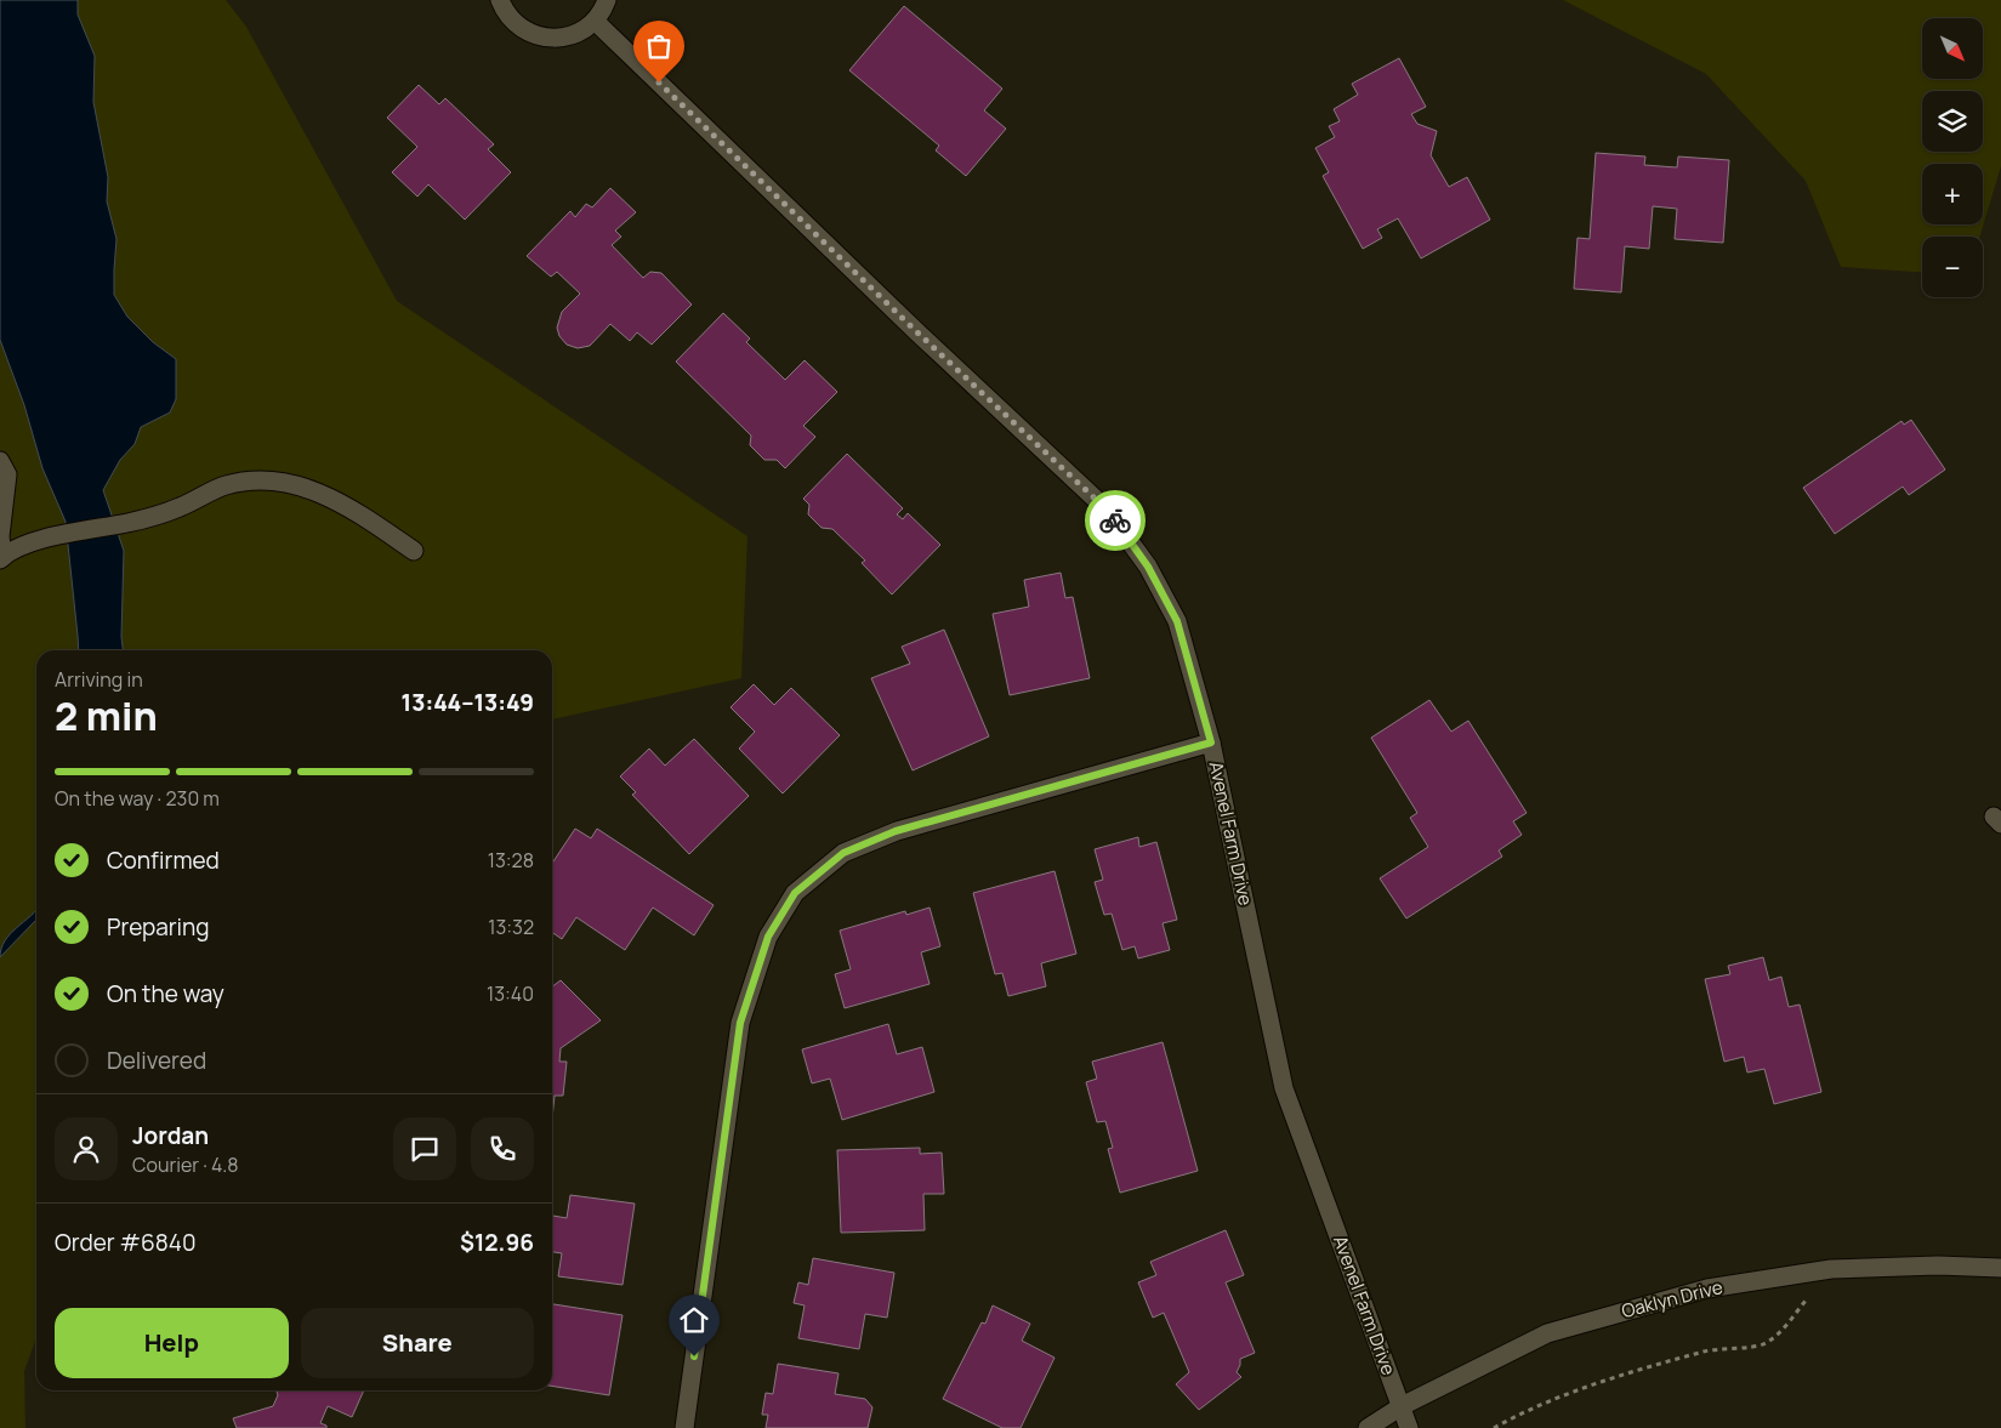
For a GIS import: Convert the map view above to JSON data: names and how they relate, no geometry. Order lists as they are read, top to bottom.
{
  "streets": {
    "street": ["Avenel Farm Drive", "Oaklyn Drive"]
  },
  "crossings": [
    ["Avenel Farm Drive", "Oaklyn Drive"]
  ],
  "north": "bottom right",
  "page": {
    "map_buttons": ["+", "−"],
    "heading": ["2 min", "Arriving in", "13:44–13:49"],
    "panel": [
      "Jordan",
      "Courier · 4.8",
      "Order #6840",
      "$12.96"
    ],
    "bar": "On the way · 230 m",
    "list": [
      ["Confirmed", "13:28"],
      ["Preparing", "13:32"],
      ["On the way", "13:40"],
      "Delivered"
    ],
    "buttons": ["Help", "Share"]
  }
}
